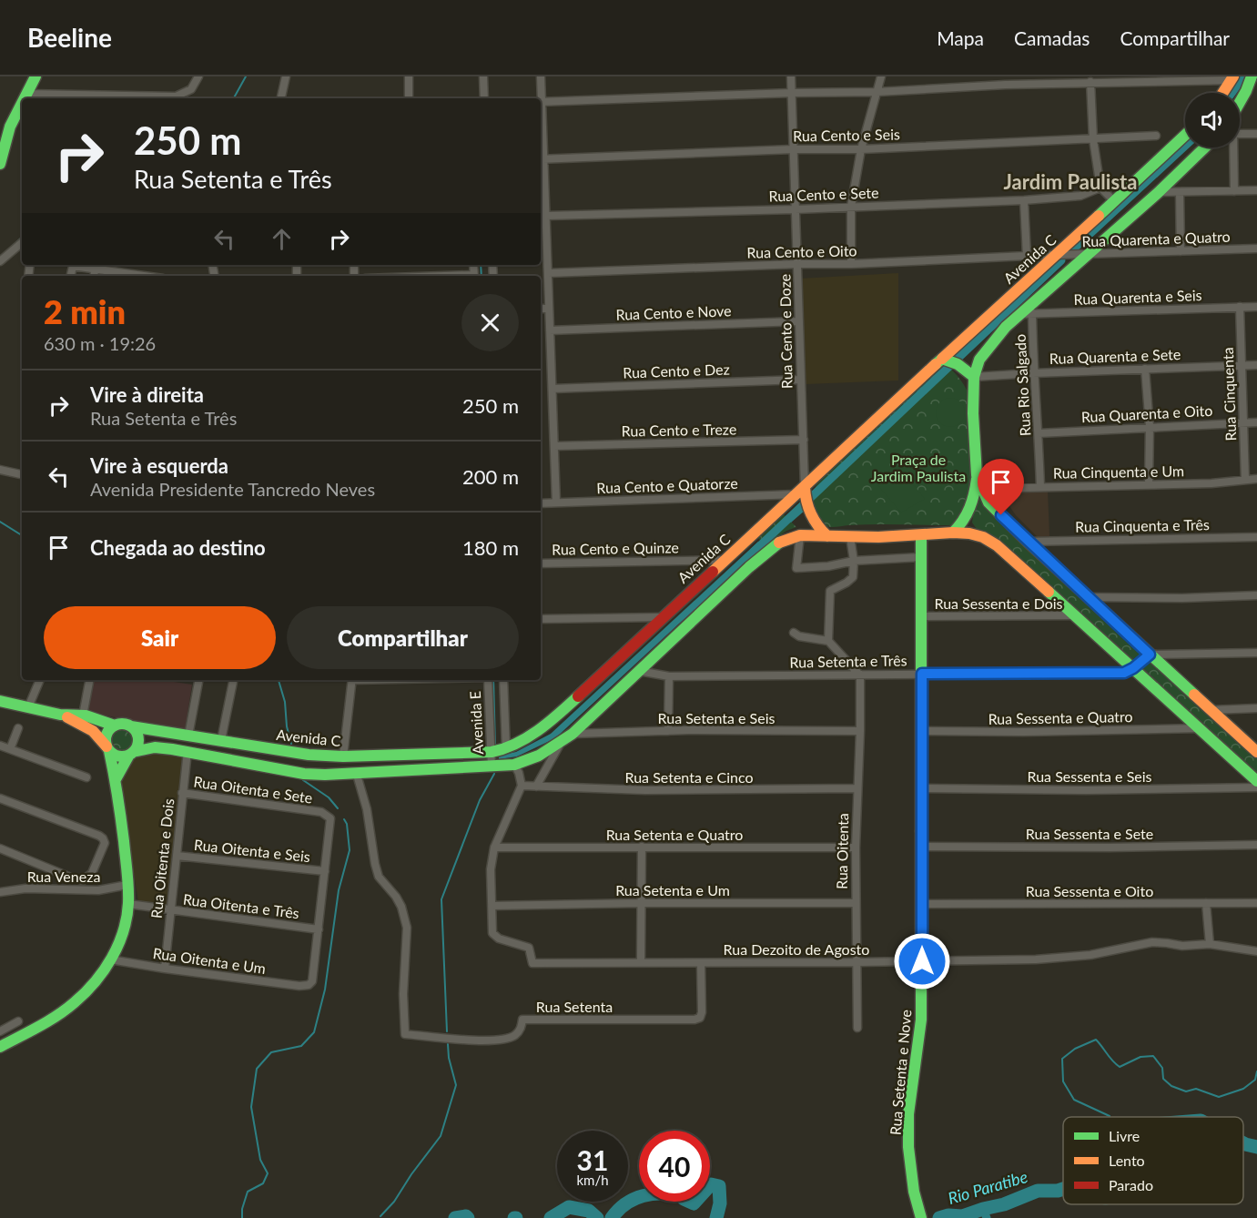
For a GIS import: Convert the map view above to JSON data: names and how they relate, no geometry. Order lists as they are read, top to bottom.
{
  "streets": {
    "main road": ["Avenida C", "Rua Setenta e Nove"],
    "street": [
      "Rua Cento e Seis",
      "Rua Cento e Sete",
      "Rua Quarenta e Quatro",
      "Rua Cento e Oito",
      "Rua Quarenta e Seis",
      "Rua Cento e Nove",
      "Rua Cento e Doze",
      "Rua Quarenta e Sete",
      "Rua Cento e Dez",
      "Rua Rio Salgado",
      "Rua Cinquenta",
      "Rua Quarenta e Oito",
      "Rua Cento e Treze",
      "Rua Cinquenta e Um",
      "Rua Cento e Quatorze",
      "Rua Cinquenta e Três",
      "Rua Cento e Quinze",
      "Rua Sessenta e Dois",
      "Rua Setenta e Três",
      "Rua Setenta e Seis",
      "Rua Sessenta e Quatro",
      "Avenida E",
      "Rua Sessenta e Seis",
      "Rua Setenta e Cinco",
      "Rua Oitenta e Sete",
      "Rua Sessenta e Sete",
      "Rua Setenta e Quatro",
      "Rua Oitenta e Seis",
      "Rua Oitenta",
      "Rua Oitenta e Dois",
      "Rua Veneza",
      "Rua Setenta e Um",
      "Rua Sessenta e Oito",
      "Rua Oitenta e Três",
      "Rua Dezoito de Agosto",
      "Rua Oitenta e Um",
      "Rua Setenta"
    ]
  },
  "crossings": [
    ["Rua Cento e Seis", "Rua Cento e Doze"],
    ["Rua Cento e Sete", "Rua Cento e Doze"],
    ["Rua Quarenta e Quatro", "Rua Cento e Oito"],
    ["Rua Quarenta e Quatro", "Avenida C"],
    ["Rua Cento e Oito", "Avenida C"],
    ["Rua Cento e Oito", "Rua Cento e Doze"],
    ["Avenida C", "Rua Cento e Doze"],
    ["Avenida C", "Rua Cento e Quatorze"],
    ["Avenida C", "Rua Cento e Quinze"],
    ["Avenida C", "Avenida E"],
    ["Rua Quarenta e Seis", "Rua Rio Salgado"],
    ["Rua Quarenta e Seis", "Rua Cinquenta"],
    ["Rua Cento e Nove", "Rua Cento e Doze"],
    ["Rua Cento e Doze", "Rua Cento e Dez"],
    ["Rua Cento e Doze", "Rua Cento e Treze"],
    ["Rua Cento e Doze", "Rua Cento e Quatorze"],
    ["Rua Quarenta e Sete", "Rua Rio Salgado"],
    ["Rua Quarenta e Sete", "Rua Cinquenta"],
    ["Rua Rio Salgado", "Rua Quarenta e Oito"],
    ["Rua Rio Salgado", "Rua Cinquenta e Um"],
    ["Rua Cinquenta", "Rua Quarenta e Oito"],
    ["Rua Cinquenta", "Rua Cinquenta e Um"],
    ["Rua Sessenta e Dois", "Rua Setenta e Nove"],
    ["Rua Setenta e Três", "Rua Oitenta"],
    ["Rua Setenta e Três", "Rua Setenta e Nove"],
    ["Rua Setenta e Seis", "Rua Oitenta"],
    ["Rua Sessenta e Quatro", "Rua Setenta e Nove"],
    ["Rua Sessenta e Seis", "Rua Setenta e Nove"],
    ["Rua Setenta e Cinco", "Rua Oitenta"],
    ["Rua Oitenta e Sete", "Rua Oitenta e Seis"],
    ["Rua Oitenta e Sete", "Rua Oitenta e Dois"],
    ["Rua Sessenta e Sete", "Rua Setenta e Nove"],
    ["Rua Setenta e Quatro", "Rua Oitenta"],
    ["Rua Oitenta e Seis", "Rua Oitenta e Dois"],
    ["Rua Oitenta", "Rua Setenta e Um"],
    ["Rua Oitenta", "Rua Dezoito de Agosto"],
    ["Rua Oitenta e Dois", "Rua Oitenta e Três"],
    ["Rua Oitenta e Dois", "Rua Oitenta e Um"],
    ["Rua Setenta e Um", "Rua Dezoito de Agosto"],
    ["Rua Sessenta e Oito", "Rua Setenta e Nove"],
    ["Rua Oitenta e Três", "Rua Oitenta e Um"],
    ["Rua Dezoito de Agosto", "Rua Setenta"],
    ["Rua Dezoito de Agosto", "Rua Setenta e Nove"]
  ],
  "districts": ["Jardim Paulista"],
  "water": ["Rio Paratibe"],
  "parks": ["Praça de Jardim Paulista"],
  "legend": ["Livre", "Lento", "Parado"],
  "page": {
    "header": "Beeline",
    "nav": ["Mapa", "Camadas", "Compartilhar"],
    "turn": ["250 m", "Rua Setenta e Três"],
    "heading": ["2 min", "630 m · 19:26"],
    "list": [
      {
        "name": "Vire à direita",
        "note": "Rua Setenta e Três",
        "value": "250 m"
      },
      {
        "name": "Vire à esquerda",
        "note": "Avenida Presidente Tancredo Neves",
        "value": "200 m"
      },
      {
        "name": "Chegada ao destino",
        "value": "180 m"
      }
    ],
    "buttons": ["Sair", "Compartilhar"],
    "speed": "31 km/h",
    "limit": "40"
  }
}
